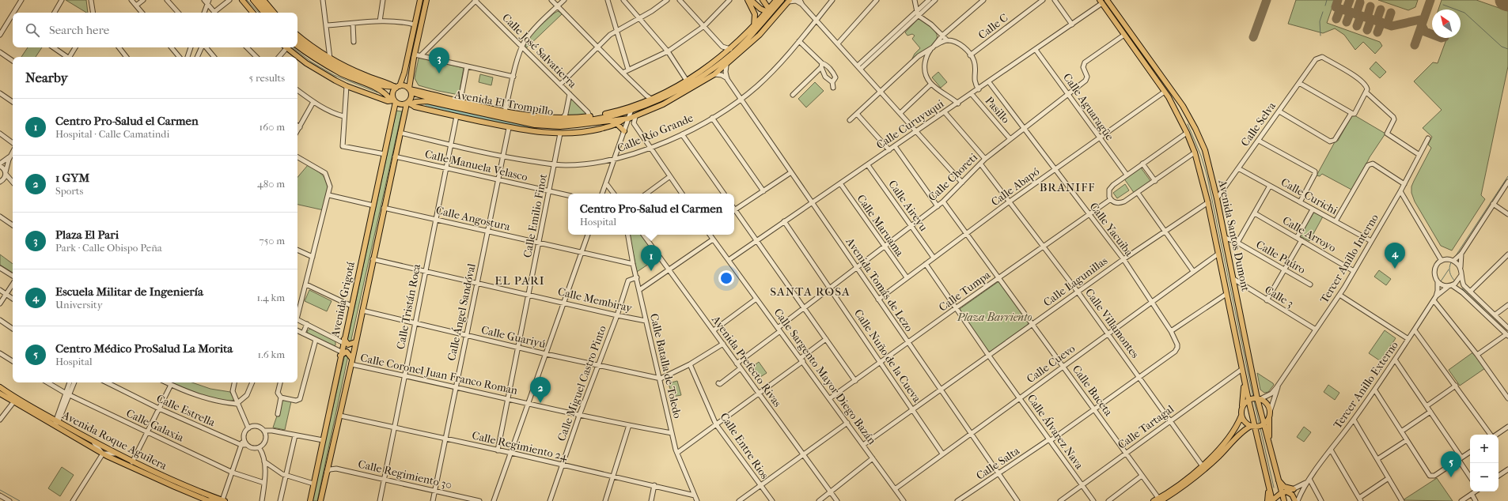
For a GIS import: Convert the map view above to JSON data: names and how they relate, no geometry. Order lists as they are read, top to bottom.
{
  "streets": {
    "main road": [
      "Avenida El Trompillo",
      "Avenida Santos Dumont",
      "Avenida Grigotá",
      "Avenida Roque Aguilera"
    ],
    "street": [
      "Calle C",
      "Calle José Salvatierra",
      "Calle Aguaragüe",
      "Pasillo",
      "Calle Curuyuqui",
      "Calle Selva",
      "Calle Río Grande",
      "Calle Manuela Velasco",
      "Calle Choreti",
      "Calle Abapó",
      "Calle Curichi",
      "Calle Aireyu",
      "Calle Emilio Finot",
      "Calle Angostura",
      "Calle Maruama",
      "Calle Yacuiba",
      "Calle Arroyo",
      "Calle Paúro",
      "Tercer Anillo Interno",
      "Calle Lagunillas",
      "Avenida Tomás de Lezo",
      "Calle Tumpa",
      "Calle 3",
      "Calle Membiray",
      "Calle Tristán Roca",
      "Calle Ángel Sandóval",
      "Calle Villamontes",
      "Calle Guariyú",
      "Calle Nuño de la Cueva",
      "Avenida Prefecto Rivas",
      "Calle Cuevo",
      "Calle Batalla de Toledo",
      "Calle Coronel Juan Franco Roman",
      "Calle Sargento Mayor Diego Bazán",
      "Calle Miguel Castro Pinto",
      "Tercer Anillo Externo",
      "Calle Buceta",
      "Calle Estrella",
      "Calle Galaxia",
      "Calle Tartagal",
      "Calle Álvarez Nava",
      "Calle Regimiento 24",
      "Calle Entre Rios",
      "Calle Salta",
      "Calle Regimiento 30"
    ]
  },
  "crossings": [
    ["Calle C", "Pasillo"],
    ["Calle C", "Calle Curuyuqui"],
    ["Calle José Salvatierra", "Avenida El Trompillo"],
    ["Avenida El Trompillo", "Calle Emilio Finot"],
    ["Avenida El Trompillo", "Avenida Grigotá"],
    ["Avenida El Trompillo", "Calle Tristán Roca"],
    ["Avenida El Trompillo", "Calle Ángel Sandóval"],
    ["Calle Aguaragüe", "Calle Curuyuqui"],
    ["Calle Aguaragüe", "Calle Choreti"],
    ["Calle Aguaragüe", "Calle Abapó"],
    ["Pasillo", "Calle Curuyuqui"],
    ["Pasillo", "Calle Choreti"],
    ["Calle Curuyuqui", "Calle Aireyu"],
    ["Calle Curuyuqui", "Calle Maruama"],
    ["Calle Curuyuqui", "Calle Yacuiba"],
    ["Calle Curuyuqui", "Avenida Santos Dumont"],
    ["Calle Curuyuqui", "Avenida Tomás de Lezo"],
    ["Calle Curuyuqui", "Calle Nuño de la Cueva"],
    ["Calle Curuyuqui", "Calle Sargento Mayor Diego Bazán"],
    ["Calle Selva", "Calle Curichi"],
    ["Calle Selva", "Avenida Santos Dumont"],
    ["Calle Río Grande", "Calle Emilio Finot"],
    ["Calle Río Grande", "Avenida Tomás de Lezo"],
    ["Calle Río Grande", "Avenida Grigotá"],
    ["Calle Río Grande", "Calle Tristán Roca"],
    ["Calle Río Grande", "Calle Ángel Sandóval"],
    ["Calle Manuela Velasco", "Calle Emilio Finot"],
    ["Calle Manuela Velasco", "Avenida Grigotá"],
    ["Calle Manuela Velasco", "Calle Tristán Roca"],
    ["Calle Manuela Velasco", "Calle Ángel Sandóval"],
    ["Calle Choreti", "Calle Aireyu"],
    ["Calle Choreti", "Calle Maruama"],
    ["Calle Choreti", "Calle Yacuiba"],
    ["Calle Choreti", "Avenida Santos Dumont"],
    ["Calle Choreti", "Avenida Tomás de Lezo"],
    ["Calle Choreti", "Calle Villamontes"],
    ["Calle Choreti", "Calle Nuño de la Cueva"],
    ["Calle Choreti", "Avenida Prefecto Rivas"],
    ["Calle Choreti", "Calle Sargento Mayor Diego Bazán"],
    ["Calle Choreti", "Calle Buceta"],
    ["Calle Abapó", "Calle Aireyu"],
    ["Calle Abapó", "Calle Maruama"],
    ["Calle Abapó", "Calle Yacuiba"],
    ["Calle Abapó", "Avenida Santos Dumont"],
    ["Calle Abapó", "Avenida Tomás de Lezo"],
    ["Calle Abapó", "Calle Villamontes"],
    ["Calle Abapó", "Calle Buceta"],
    ["Calle Abapó", "Calle Álvarez Nava"],
    ["Calle Curichi", "Tercer Anillo Interno"],
    ["Calle Emilio Finot", "Calle Angostura"],
    ["Calle Emilio Finot", "Calle Membiray"],
    ["Calle Emilio Finot", "Calle Guariyú"],
    ["Calle Emilio Finot", "Calle Coronel Juan Franco Roman"],
    ["Calle Emilio Finot", "Calle Regimiento 24"],
    ["Calle Angostura", "Avenida Grigotá"],
    ["Calle Angostura", "Calle Tristán Roca"],
    ["Calle Angostura", "Calle Ángel Sandóval"],
    ["Calle Angostura", "Calle Batalla de Toledo"],
    ["Calle Yacuiba", "Calle Lagunillas"],
    ["Calle Yacuiba", "Calle Tumpa"],
    ["Calle Yacuiba", "Calle Cuevo"],
    ["Calle Yacuiba", "Calle Salta"],
    ["Calle Arroyo", "Tercer Anillo Interno"],
    ["Avenida Santos Dumont", "Calle Paúro"],
    ["Avenida Santos Dumont", "Tercer Anillo Interno"],
    ["Avenida Santos Dumont", "Calle Lagunillas"],
    ["Avenida Santos Dumont", "Calle 3"],
    ["Avenida Santos Dumont", "Calle Cuevo"],
    ["Avenida Santos Dumont", "Tercer Anillo Externo"],
    ["Avenida Santos Dumont", "Calle Tartagal"],
    ["Tercer Anillo Interno", "Calle 3"],
    ["Calle Lagunillas", "Avenida Tomás de Lezo"],
    ["Calle Lagunillas", "Calle Villamontes"],
    ["Calle Lagunillas", "Calle Nuño de la Cueva"],
    ["Calle Lagunillas", "Calle Sargento Mayor Diego Bazán"],
    ["Calle Lagunillas", "Calle Buceta"],
    ["Calle Lagunillas", "Calle Álvarez Nava"],
    ["Avenida Tomás de Lezo", "Calle Tumpa"],
    ["Avenida Tomás de Lezo", "Calle Cuevo"],
    ["Avenida Tomás de Lezo", "Calle Salta"],
    ["Calle Tumpa", "Calle Villamontes"],
    ["Calle Tumpa", "Calle Nuño de la Cueva"],
    ["Calle Tumpa", "Calle Sargento Mayor Diego Bazán"],
    ["Calle Tumpa", "Calle Buceta"],
    ["Calle Tumpa", "Calle Álvarez Nava"],
    ["Avenida Grigotá", "Calle Membiray"],
    ["Avenida Grigotá", "Calle Guariyú"],
    ["Avenida Grigotá", "Calle Coronel Juan Franco Roman"],
    ["Avenida Grigotá", "Calle Regimiento 24"],
    ["Avenida Grigotá", "Calle Regimiento 30"],
    ["Calle Membiray", "Calle Tristán Roca"],
    ["Calle Membiray", "Calle Ángel Sandóval"],
    ["Calle Membiray", "Calle Batalla de Toledo"],
    ["Calle Membiray", "Calle Miguel Castro Pinto"],
    ["Calle Tristán Roca", "Calle Guariyú"],
    ["Calle Tristán Roca", "Calle Coronel Juan Franco Roman"],
    ["Calle Tristán Roca", "Calle Regimiento 24"],
    ["Calle Tristán Roca", "Calle Regimiento 30"],
    ["Calle Ángel Sandóval", "Calle Guariyú"],
    ["Calle Ángel Sandóval", "Calle Coronel Juan Franco Roman"],
    ["Calle Ángel Sandóval", "Calle Regimiento 24"],
    ["Calle Ángel Sandóval", "Calle Regimiento 30"],
    ["Calle Villamontes", "Calle Cuevo"],
    ["Calle Villamontes", "Calle Tartagal"],
    ["Calle Villamontes", "Calle Salta"],
    ["Calle Guariyú", "Calle Batalla de Toledo"],
    ["Calle Guariyú", "Calle Miguel Castro Pinto"],
    ["Calle Nuño de la Cueva", "Calle Cuevo"],
    ["Calle Cuevo", "Calle Sargento Mayor Diego Bazán"],
    ["Calle Cuevo", "Calle Buceta"],
    ["Calle Cuevo", "Calle Álvarez Nava"],
    ["Calle Batalla de Toledo", "Calle Coronel Juan Franco Roman"],
    ["Calle Batalla de Toledo", "Calle Miguel Castro Pinto"],
    ["Calle Batalla de Toledo", "Calle Regimiento 24"],
    ["Calle Coronel Juan Franco Roman", "Calle Miguel Castro Pinto"],
    ["Calle Miguel Castro Pinto", "Calle Regimiento 24"],
    ["Calle Buceta", "Calle Tartagal"],
    ["Calle Buceta", "Calle Salta"],
    ["Calle Tartagal", "Calle Álvarez Nava"],
    ["Calle Álvarez Nava", "Calle Salta"]
  ],
  "districts": ["BRANIFF", "EL PARI", "SANTA ROSA"],
  "parks": ["Plaza Barriento"],
  "north": "top left",
  "page": {
    "search": "Search here",
    "pins": [
      "3",
      "4",
      "1",
      "2",
      "5"
    ],
    "heading": ["Nearby", "5 results"],
    "list": [
      {
        "mark": "1",
        "name": "Centro Pro-Salud el Carmen",
        "note": "Hospital · Calle Camatindi",
        "value": "160 m"
      },
      {
        "mark": "2",
        "name": "1 GYM",
        "note": "Sports",
        "value": "480 m"
      },
      {
        "mark": "3",
        "name": "Plaza El Pari",
        "note": "Park · Calle Obispo Peña",
        "value": "750 m"
      },
      {
        "mark": "4",
        "name": "Escuela Militar de Ingeniería",
        "note": "University",
        "value": "1.4 km"
      },
      {
        "mark": "5",
        "name": "Centro Médico ProSalud La Morita",
        "note": "Hospital",
        "value": "1.6 km"
      }
    ],
    "popup": ["Centro Pro-Salud el Carmen", "Hospital"],
    "map_buttons": ["+", "−"]
  }
}
